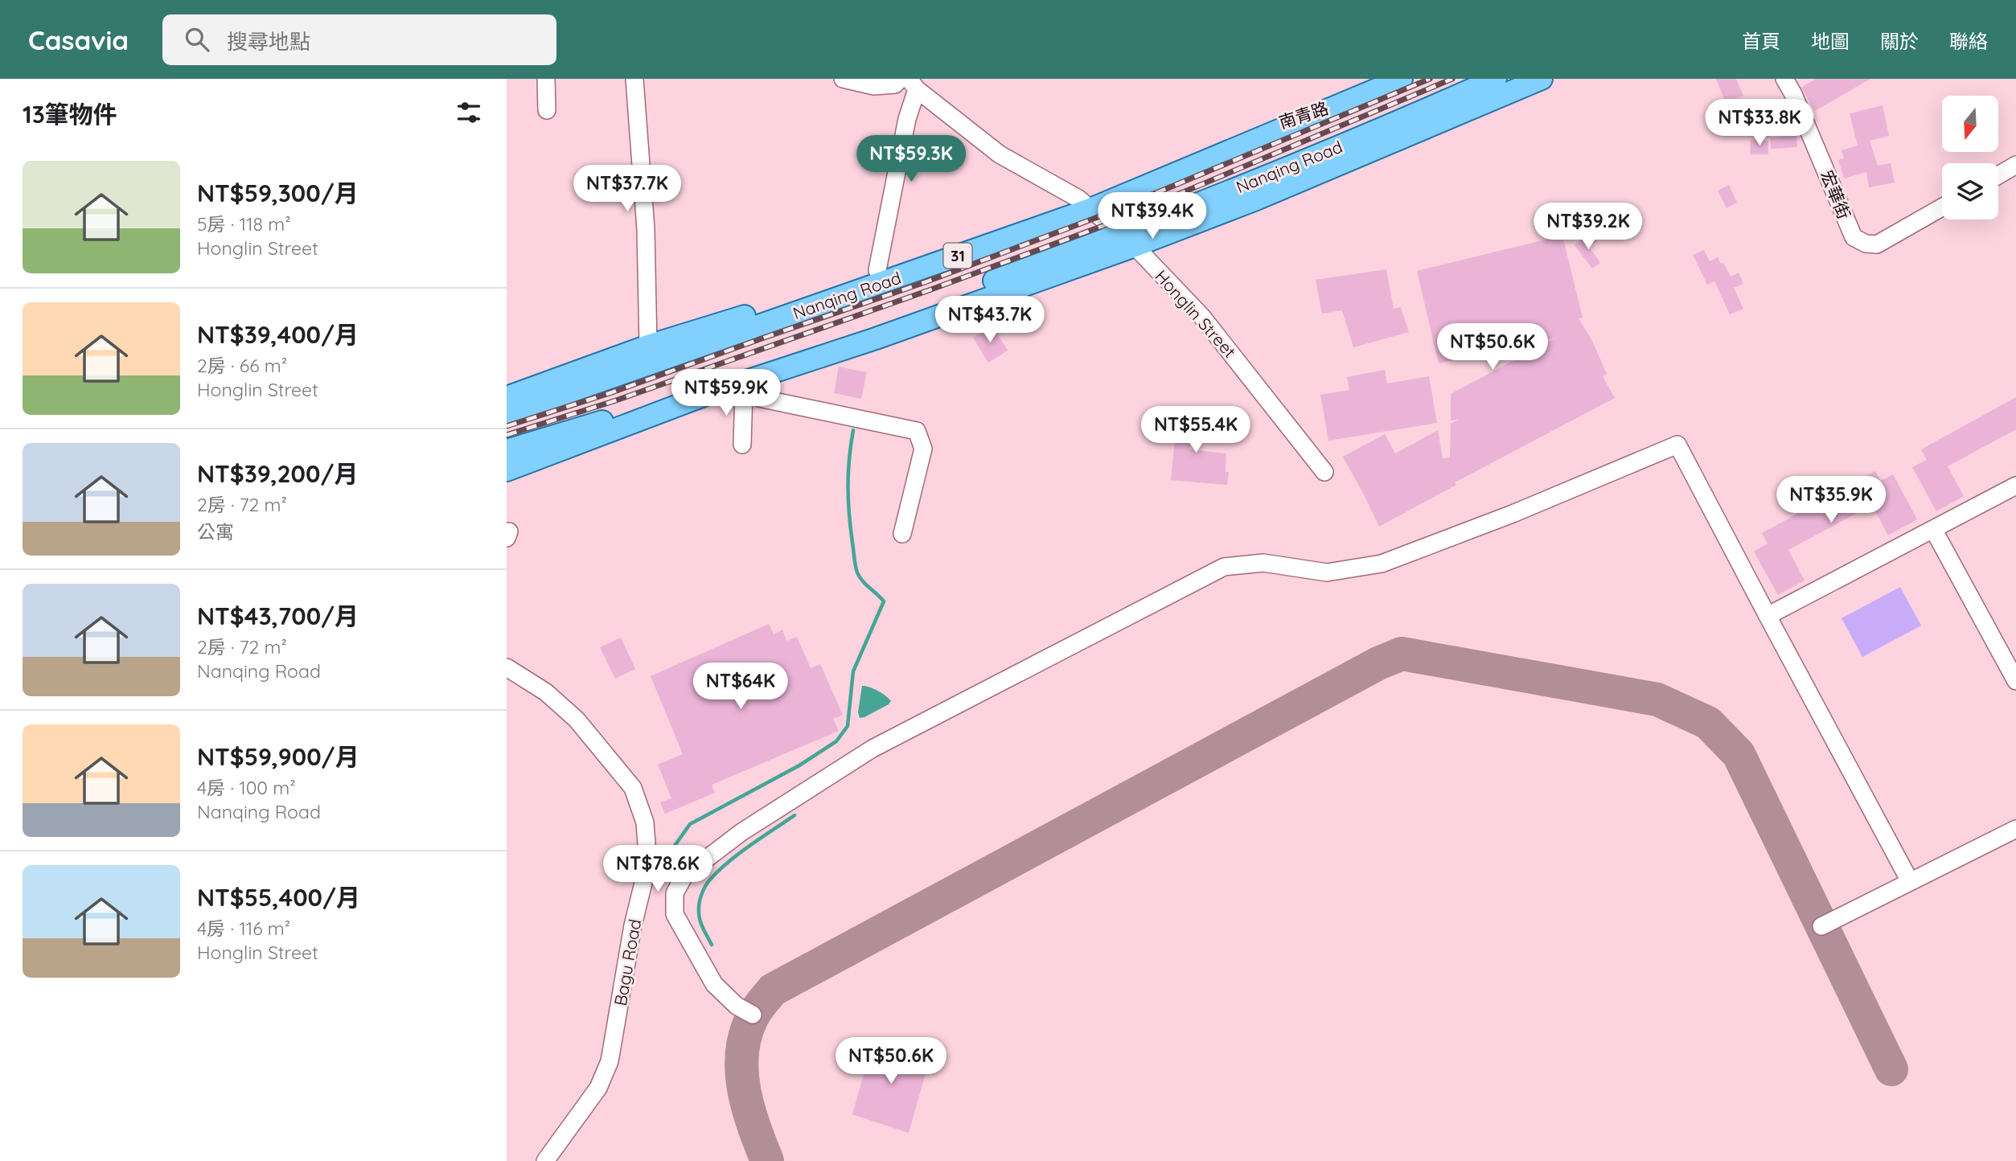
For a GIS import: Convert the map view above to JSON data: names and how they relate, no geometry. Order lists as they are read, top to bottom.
{
  "streets": {
    "main road": ["Nanqing Road", "31"],
    "street": ["宏華街", "Honglin Street", "Bagu Road"]
  },
  "crossings": [
    ["Nanqing Road", "31"],
    ["Nanqing Road", "Honglin Street"],
    ["31", "Honglin Street"]
  ],
  "north": "bottom",
  "page": {
    "header": "Casavia",
    "search": "搜尋地點",
    "nav": [
      "首頁",
      "地圖",
      "關於",
      "聯絡"
    ],
    "heading": "13筆物件",
    "price": [
      "NT$33.8K",
      "NT$59.3K",
      "NT$37.7K",
      "NT$39.4K",
      "NT$39.2K",
      "NT$43.7K",
      "NT$50.6K",
      "NT$59.9K",
      "NT$55.4K",
      "NT$35.9K",
      "NT$64K",
      "NT$78.6K",
      "NT$50.6K"
    ],
    "list": [
      {
        "name": "NT$59,300/月",
        "note": "5房 · 118 m² · Honglin Street"
      },
      {
        "name": "NT$39,400/月",
        "note": "2房 · 66 m² · Honglin Street"
      },
      {
        "name": "NT$39,200/月",
        "note": "2房 · 72 m² · 公寓"
      },
      {
        "name": "NT$43,700/月",
        "note": "2房 · 72 m² · Nanqing Road"
      },
      {
        "name": "NT$59,900/月",
        "note": "4房 · 100 m² · Nanqing Road"
      },
      {
        "name": "NT$55,400/月",
        "note": "4房 · 116 m² · Honglin Street"
      }
    ]
  }
}
